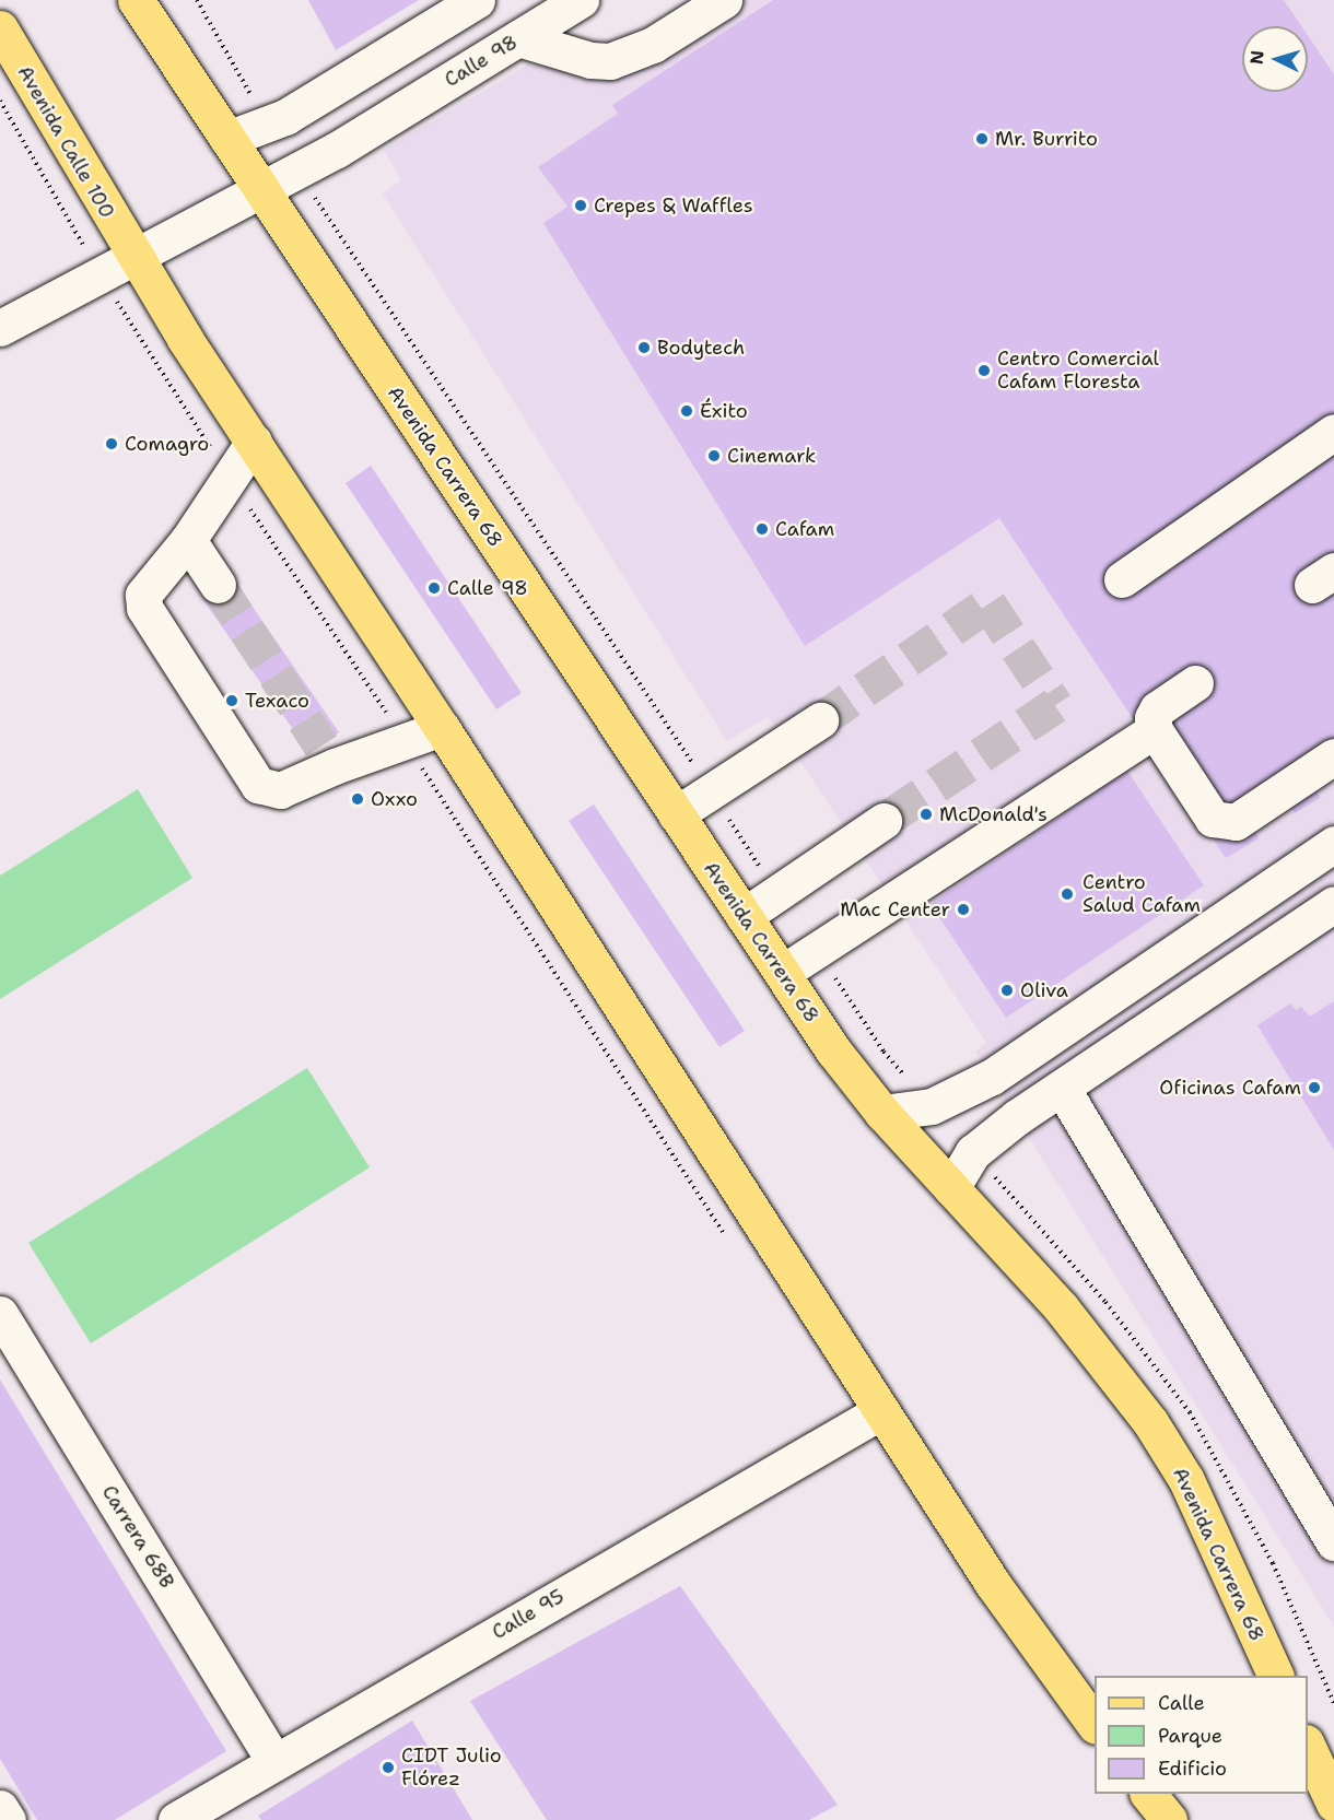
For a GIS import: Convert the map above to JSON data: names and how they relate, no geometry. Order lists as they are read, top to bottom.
{
  "streets": {
    "main road": ["Avenida Calle 100", "Avenida Carrera 68"],
    "street": ["Calle 98", "Carrera 68B", "Calle 95"]
  },
  "crossings": [
    ["Calle 98", "Avenida Calle 100"],
    ["Calle 98", "Avenida Carrera 68"],
    ["Carrera 68B", "Calle 95"]
  ],
  "places": [
    "Mr. Burrito",
    "Crepes & Waffles",
    "Bodytech",
    "Centro Comercial Cafam Floresta",
    "Éxito",
    "Comagro",
    "Cinemark",
    "Cafam",
    "Calle 98",
    "Texaco",
    "Oxxo",
    "McDonald's",
    "Centro Salud Cafam",
    "Mac Center",
    "Oliva",
    "Oficinas Cafam",
    "CIDT Julio Flórez"
  ],
  "legend": ["Calle", "Parque", "Edificio"],
  "north": "left"
}
